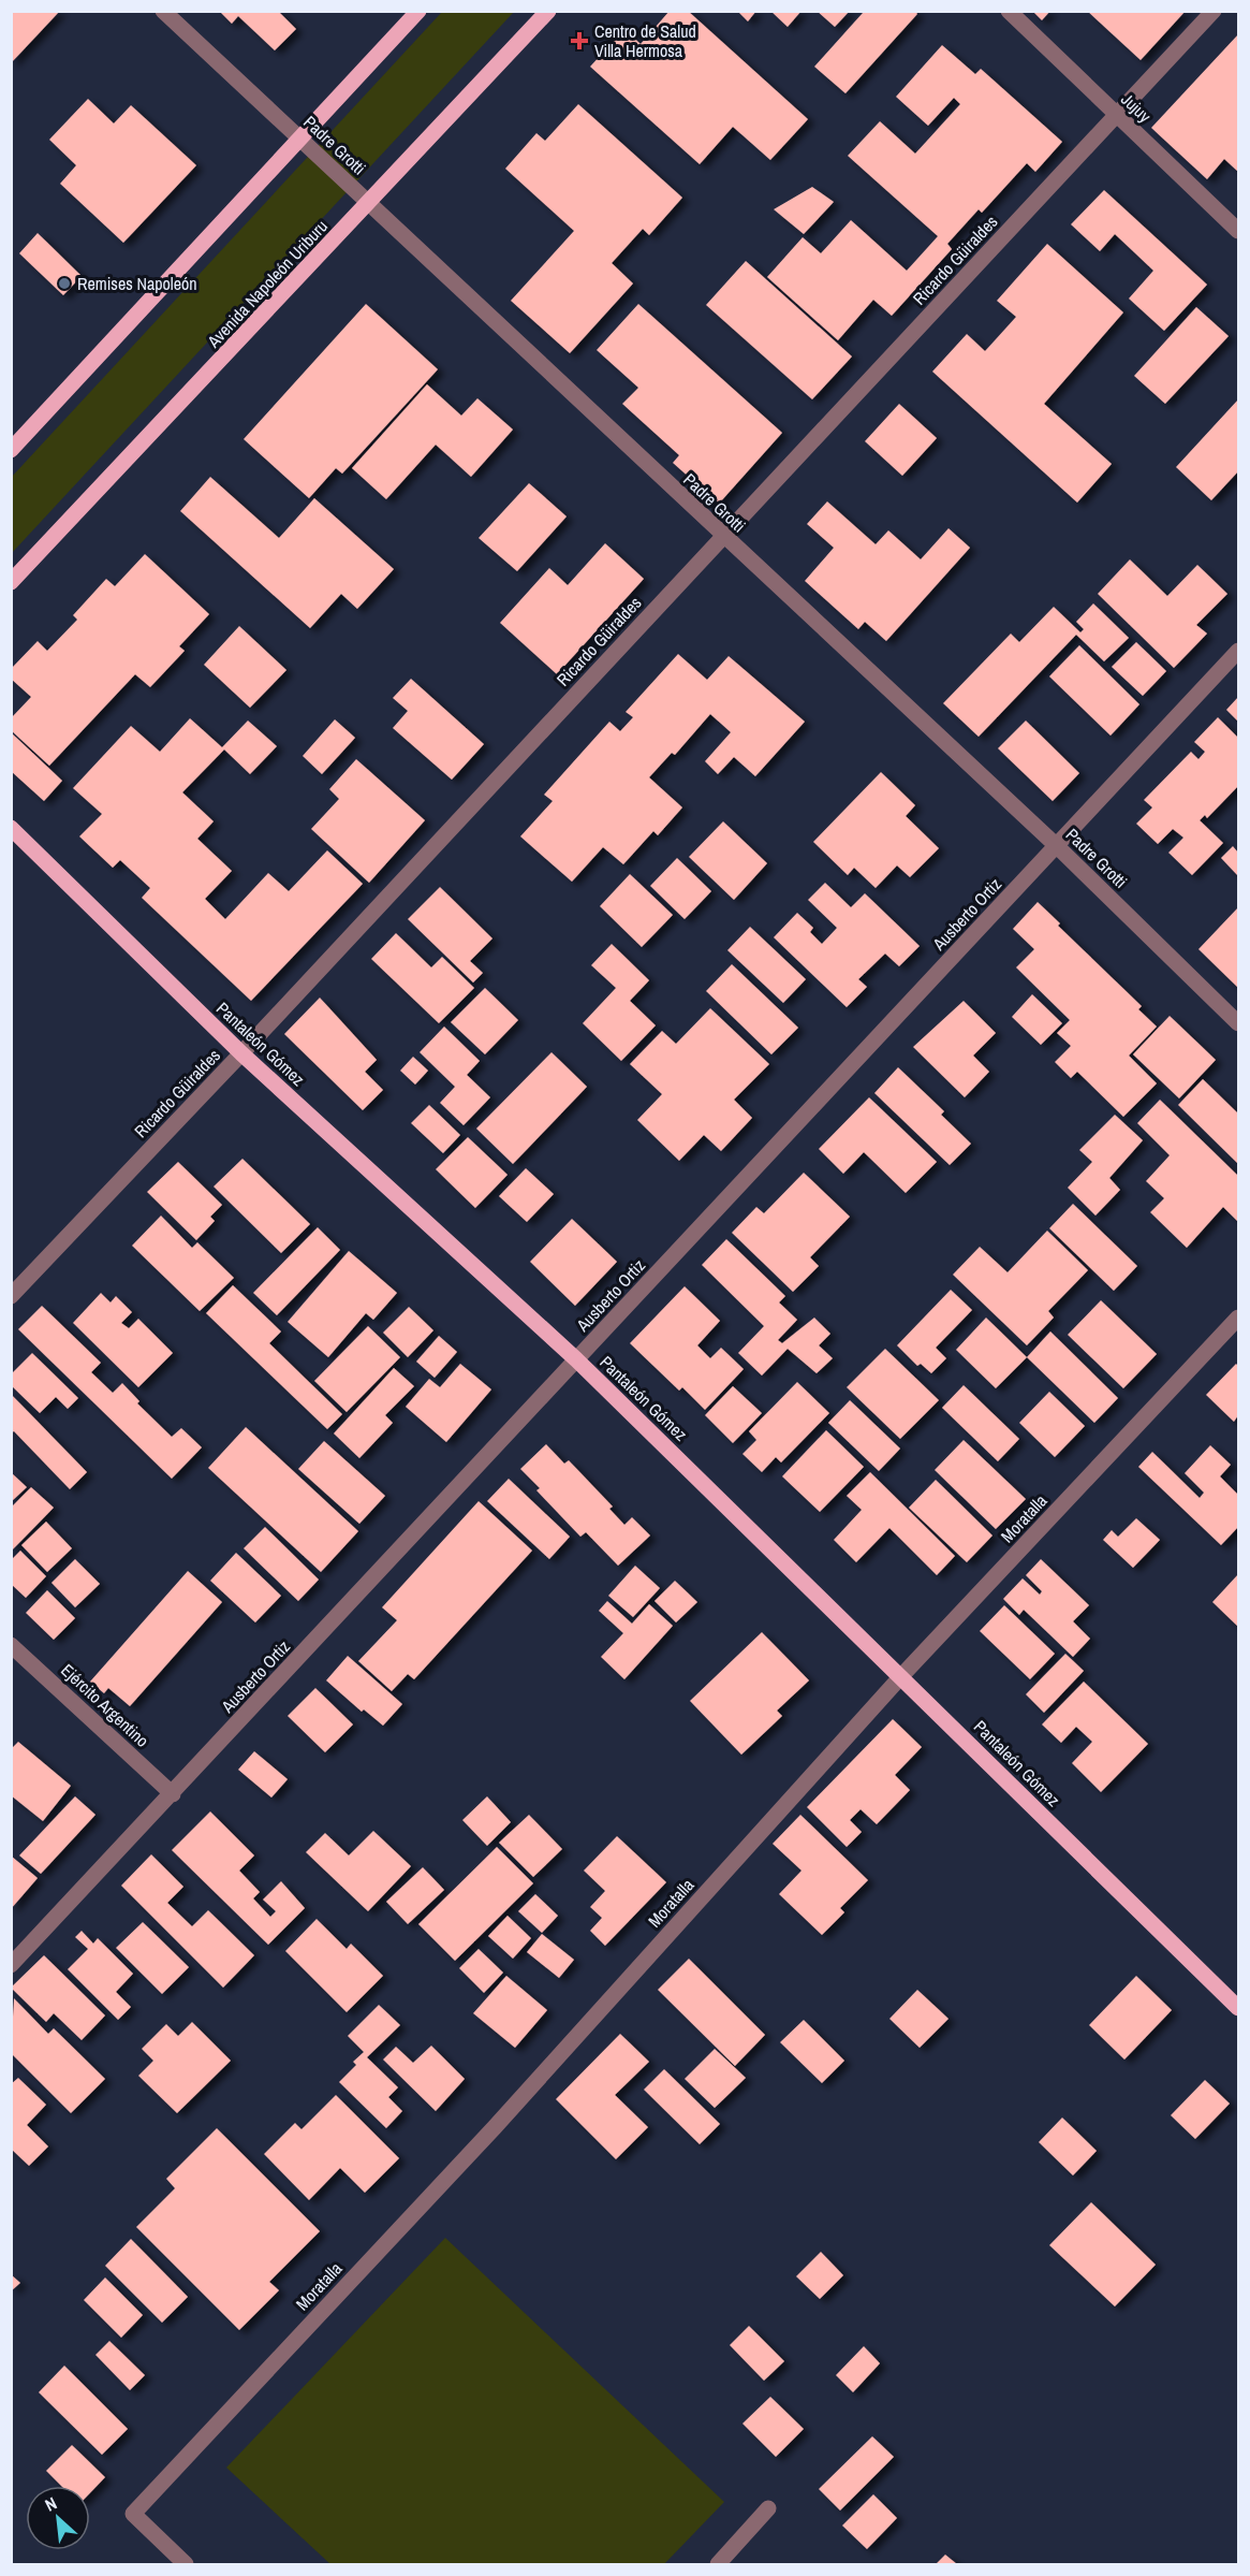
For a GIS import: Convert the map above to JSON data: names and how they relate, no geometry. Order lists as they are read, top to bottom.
{
  "streets": {
    "main road": ["Avenida Napoleón Uriburu", "Pantaleón Gómez"],
    "street": [
      "Jujuy",
      "Padre Grotti",
      "Ricardo Güiraldes",
      "Ausberto Ortiz",
      "Moratalla",
      "Ejército Argentino"
    ]
  },
  "crossings": [
    ["Jujuy", "Ricardo Güiraldes"],
    ["Padre Grotti", "Ricardo Güiraldes"],
    ["Padre Grotti", "Avenida Napoleón Uriburu"],
    ["Padre Grotti", "Ausberto Ortiz"],
    ["Ricardo Güiraldes", "Pantaleón Gómez"],
    ["Ausberto Ortiz", "Pantaleón Gómez"],
    ["Ausberto Ortiz", "Ejército Argentino"],
    ["Pantaleón Gómez", "Moratalla"]
  ],
  "places": {
    "health": ["Centro de Salud Villa Hermosa"],
    "other": ["Remises Napoleón"]
  },
  "north": "top left"
}
